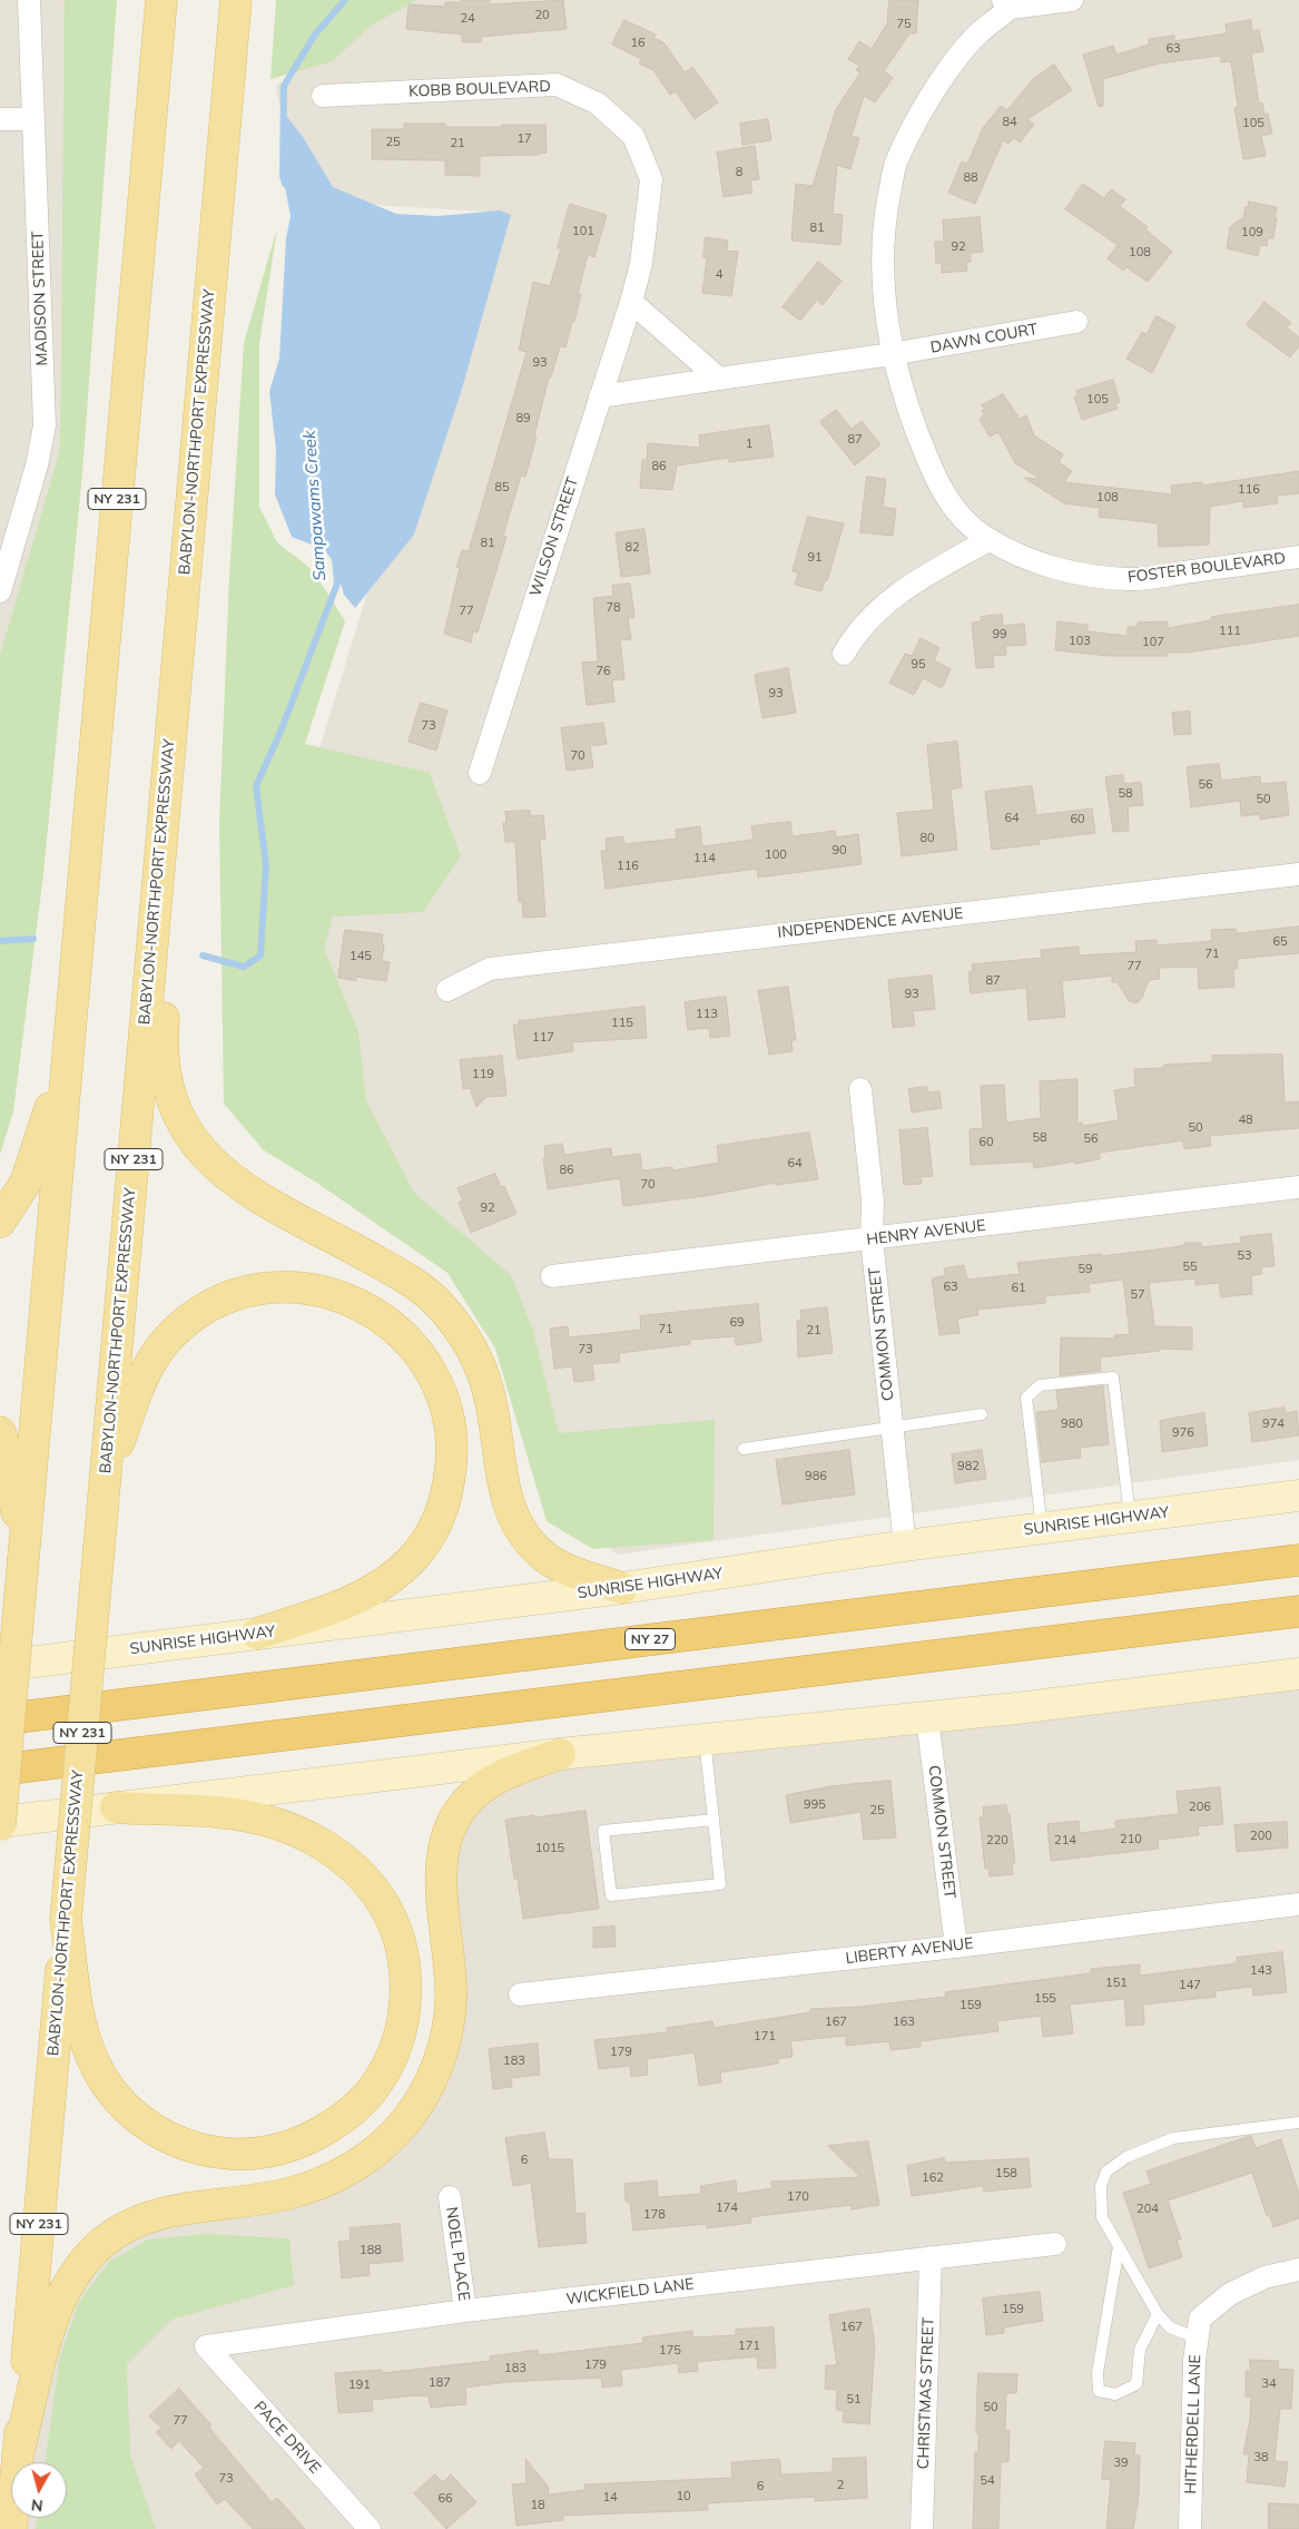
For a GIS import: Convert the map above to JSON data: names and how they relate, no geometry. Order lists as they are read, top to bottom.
{
  "streets": {
    "highway": ["NY 27"],
    "main road": ["BABYLON-NORTHPORT EXPRESSWAY", "NY 231", "SUNRISE HIGHWAY"],
    "street": [
      "KOBB BOULEVARD",
      "MADISON STREET",
      "DAWN COURT",
      "WILSON STREET",
      "FOSTER BOULEVARD",
      "INDEPENDENCE AVENUE",
      "HENRY AVENUE",
      "COMMON STREET",
      "LIBERTY AVENUE",
      "NOEL PLACE",
      "WICKFIELD LANE",
      "CHRISTMAS STREET",
      "HITHERDELL LANE",
      "PACE DRIVE"
    ]
  },
  "crossings": [
    ["KOBB BOULEVARD", "WILSON STREET"],
    ["DAWN COURT", "FOSTER BOULEVARD"],
    ["HENRY AVENUE", "COMMON STREET"],
    ["COMMON STREET", "SUNRISE HIGHWAY"],
    ["COMMON STREET", "LIBERTY AVENUE"],
    ["NOEL PLACE", "WICKFIELD LANE"],
    ["WICKFIELD LANE", "CHRISTMAS STREET"],
    ["WICKFIELD LANE", "PACE DRIVE"]
  ],
  "water": ["Sampawams Creek"],
  "house_numbers": [
    "20",
    "24",
    "75",
    "16",
    "63",
    "84",
    "105",
    "17",
    "25",
    "21",
    "8",
    "88",
    "81",
    "101",
    "109",
    "92",
    "108",
    "4",
    "93",
    "105",
    "89",
    "87",
    "1",
    "86",
    "85",
    "116",
    "108",
    "81",
    "82",
    "91",
    "78",
    "77",
    "111",
    "99",
    "103",
    "107",
    "95",
    "76",
    "93",
    "73",
    "70",
    "56",
    "58",
    "50",
    "64",
    "60",
    "80",
    "90",
    "100",
    "114",
    "116",
    "65",
    "71",
    "145",
    "77",
    "87",
    "93",
    "113",
    "115",
    "117",
    "119",
    "48",
    "50",
    "58",
    "56",
    "60",
    "64",
    "86",
    "70",
    "92",
    "53",
    "55",
    "59",
    "63",
    "61",
    "57",
    "69",
    "71",
    "21",
    "73",
    "980",
    "974",
    "976",
    "982",
    "986",
    "995",
    "206",
    "25",
    "200",
    "210",
    "220",
    "214",
    "1015",
    "143",
    "151",
    "147",
    "155",
    "159",
    "167",
    "163",
    "171",
    "179",
    "183",
    "6",
    "158",
    "162",
    "170",
    "174",
    "204",
    "178",
    "188",
    "159",
    "167",
    "171",
    "175",
    "179",
    "183",
    "187",
    "34",
    "191",
    "51",
    "50",
    "77",
    "38",
    "39",
    "73",
    "54",
    "2",
    "6",
    "10",
    "14",
    "66",
    "18"
  ],
  "north": "bottom"
}
